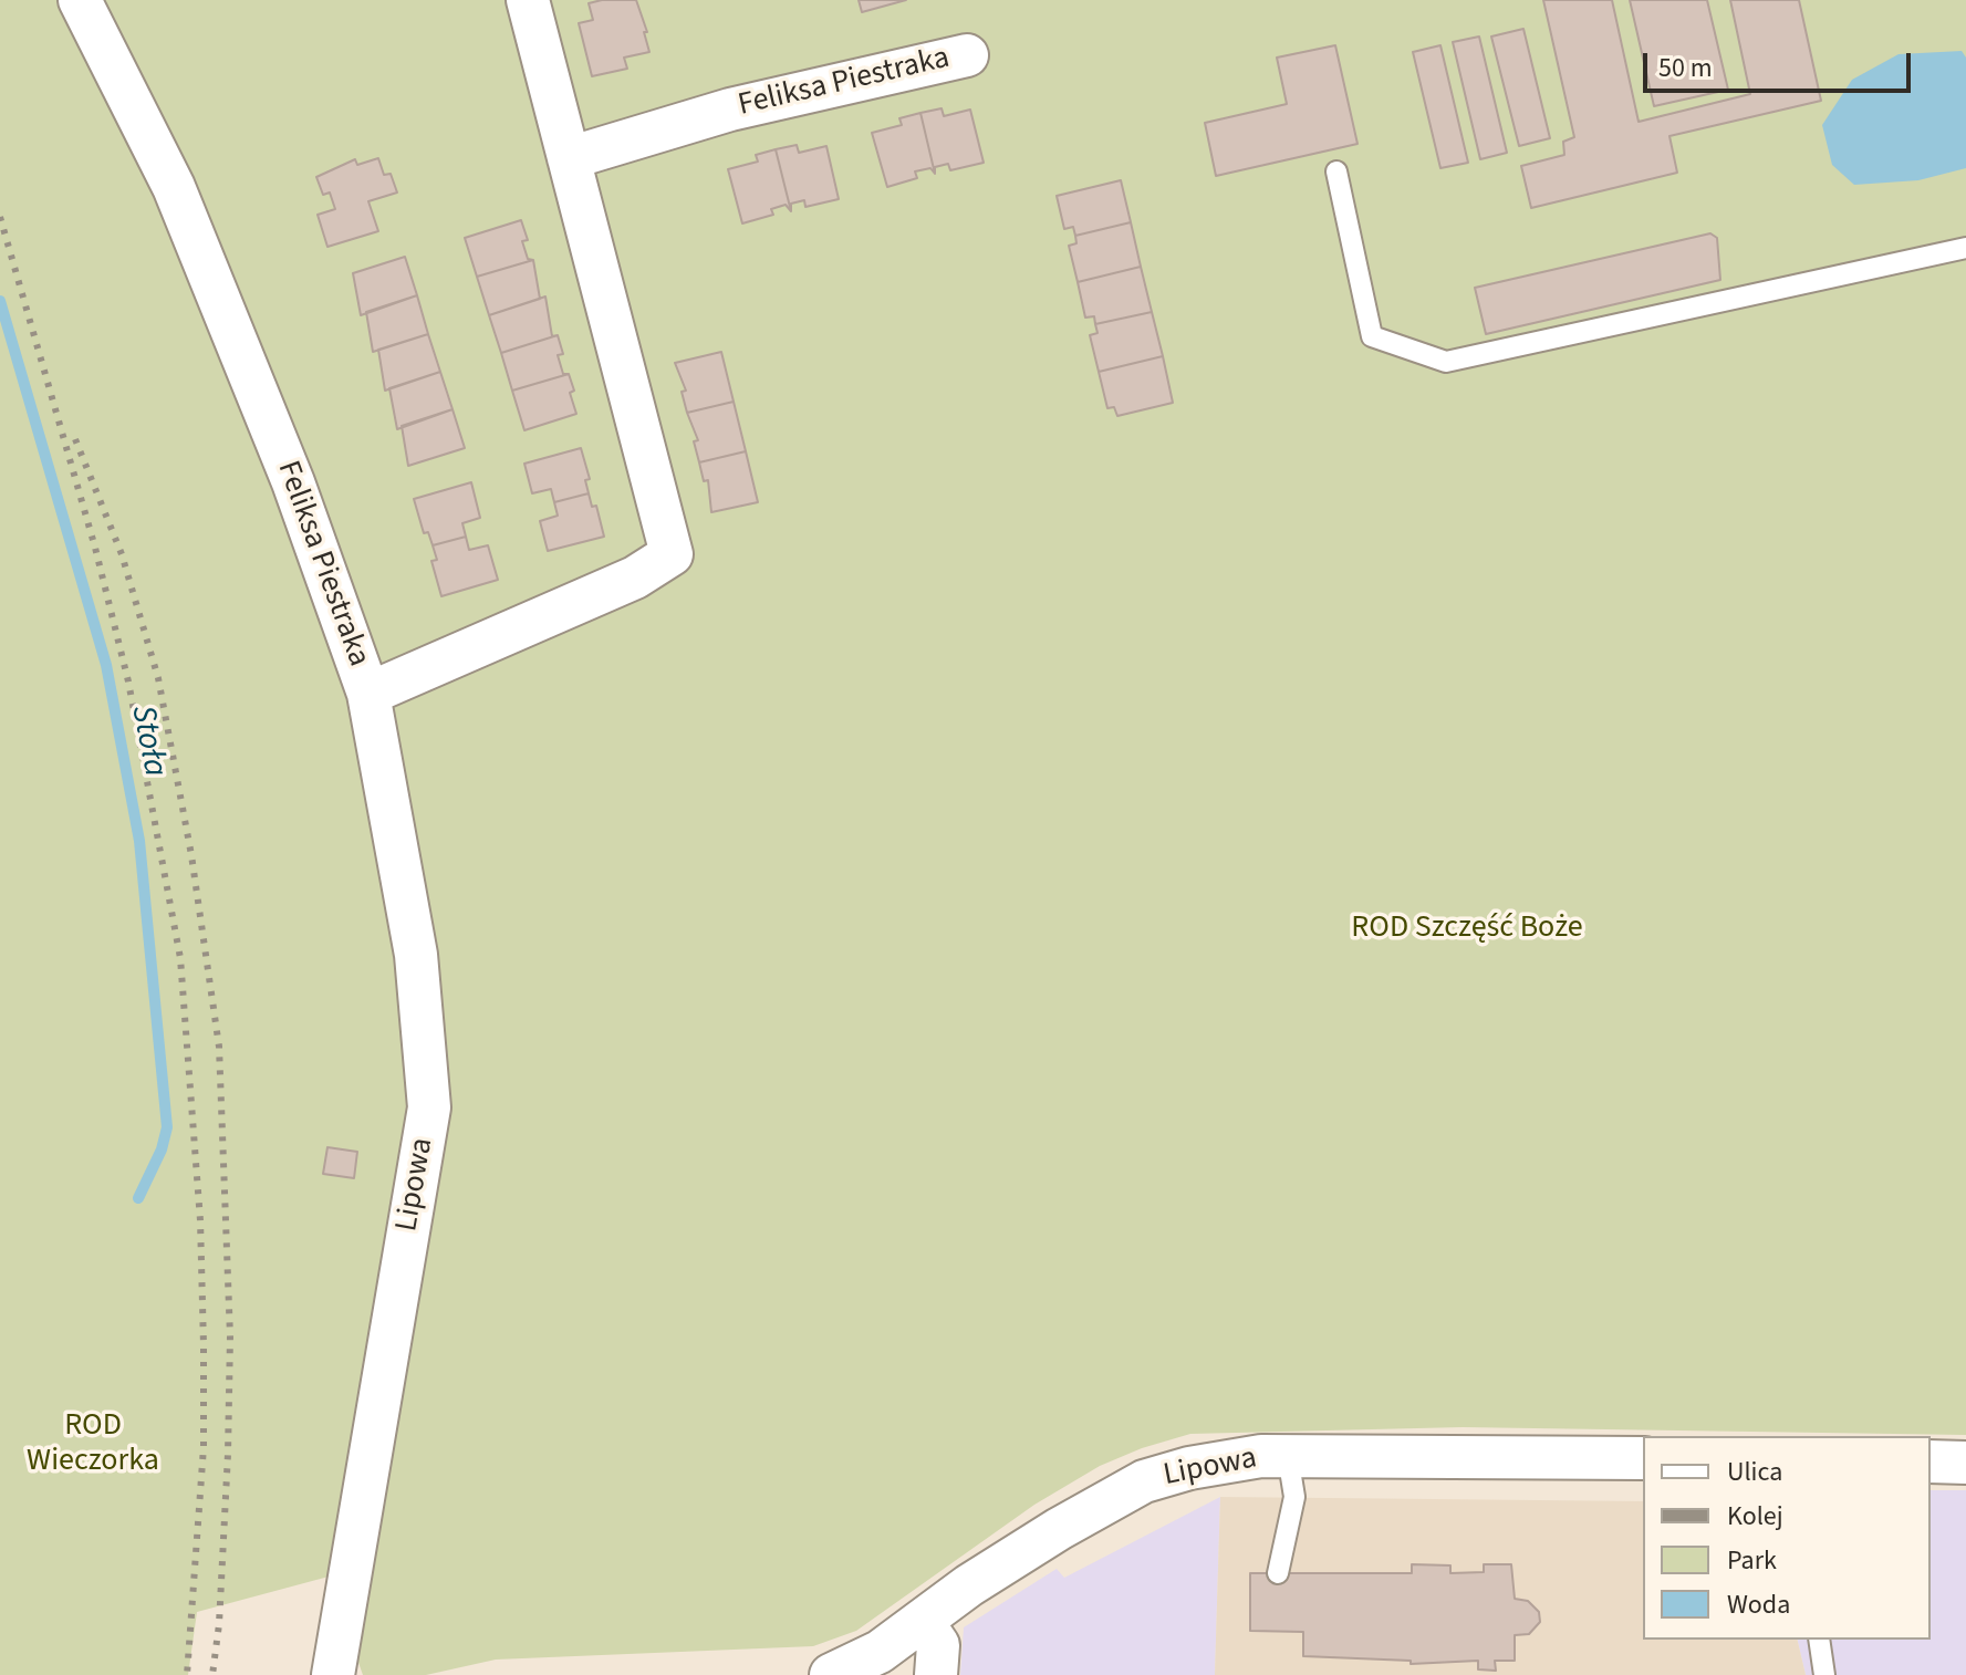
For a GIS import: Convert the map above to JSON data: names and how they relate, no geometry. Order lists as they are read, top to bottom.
{
  "streets": {
    "street": ["Feliksa Piestraka", "Lipowa"]
  },
  "crossings": [
    ["Feliksa Piestraka", "Lipowa"]
  ],
  "water": ["Stoła"],
  "parks": ["ROD Szczęść Boże", "ROD Wieczorka"],
  "legend": [
    "Ulica",
    "Kolej",
    "Park",
    "Woda"
  ],
  "scale_bar": "50 m"
}
